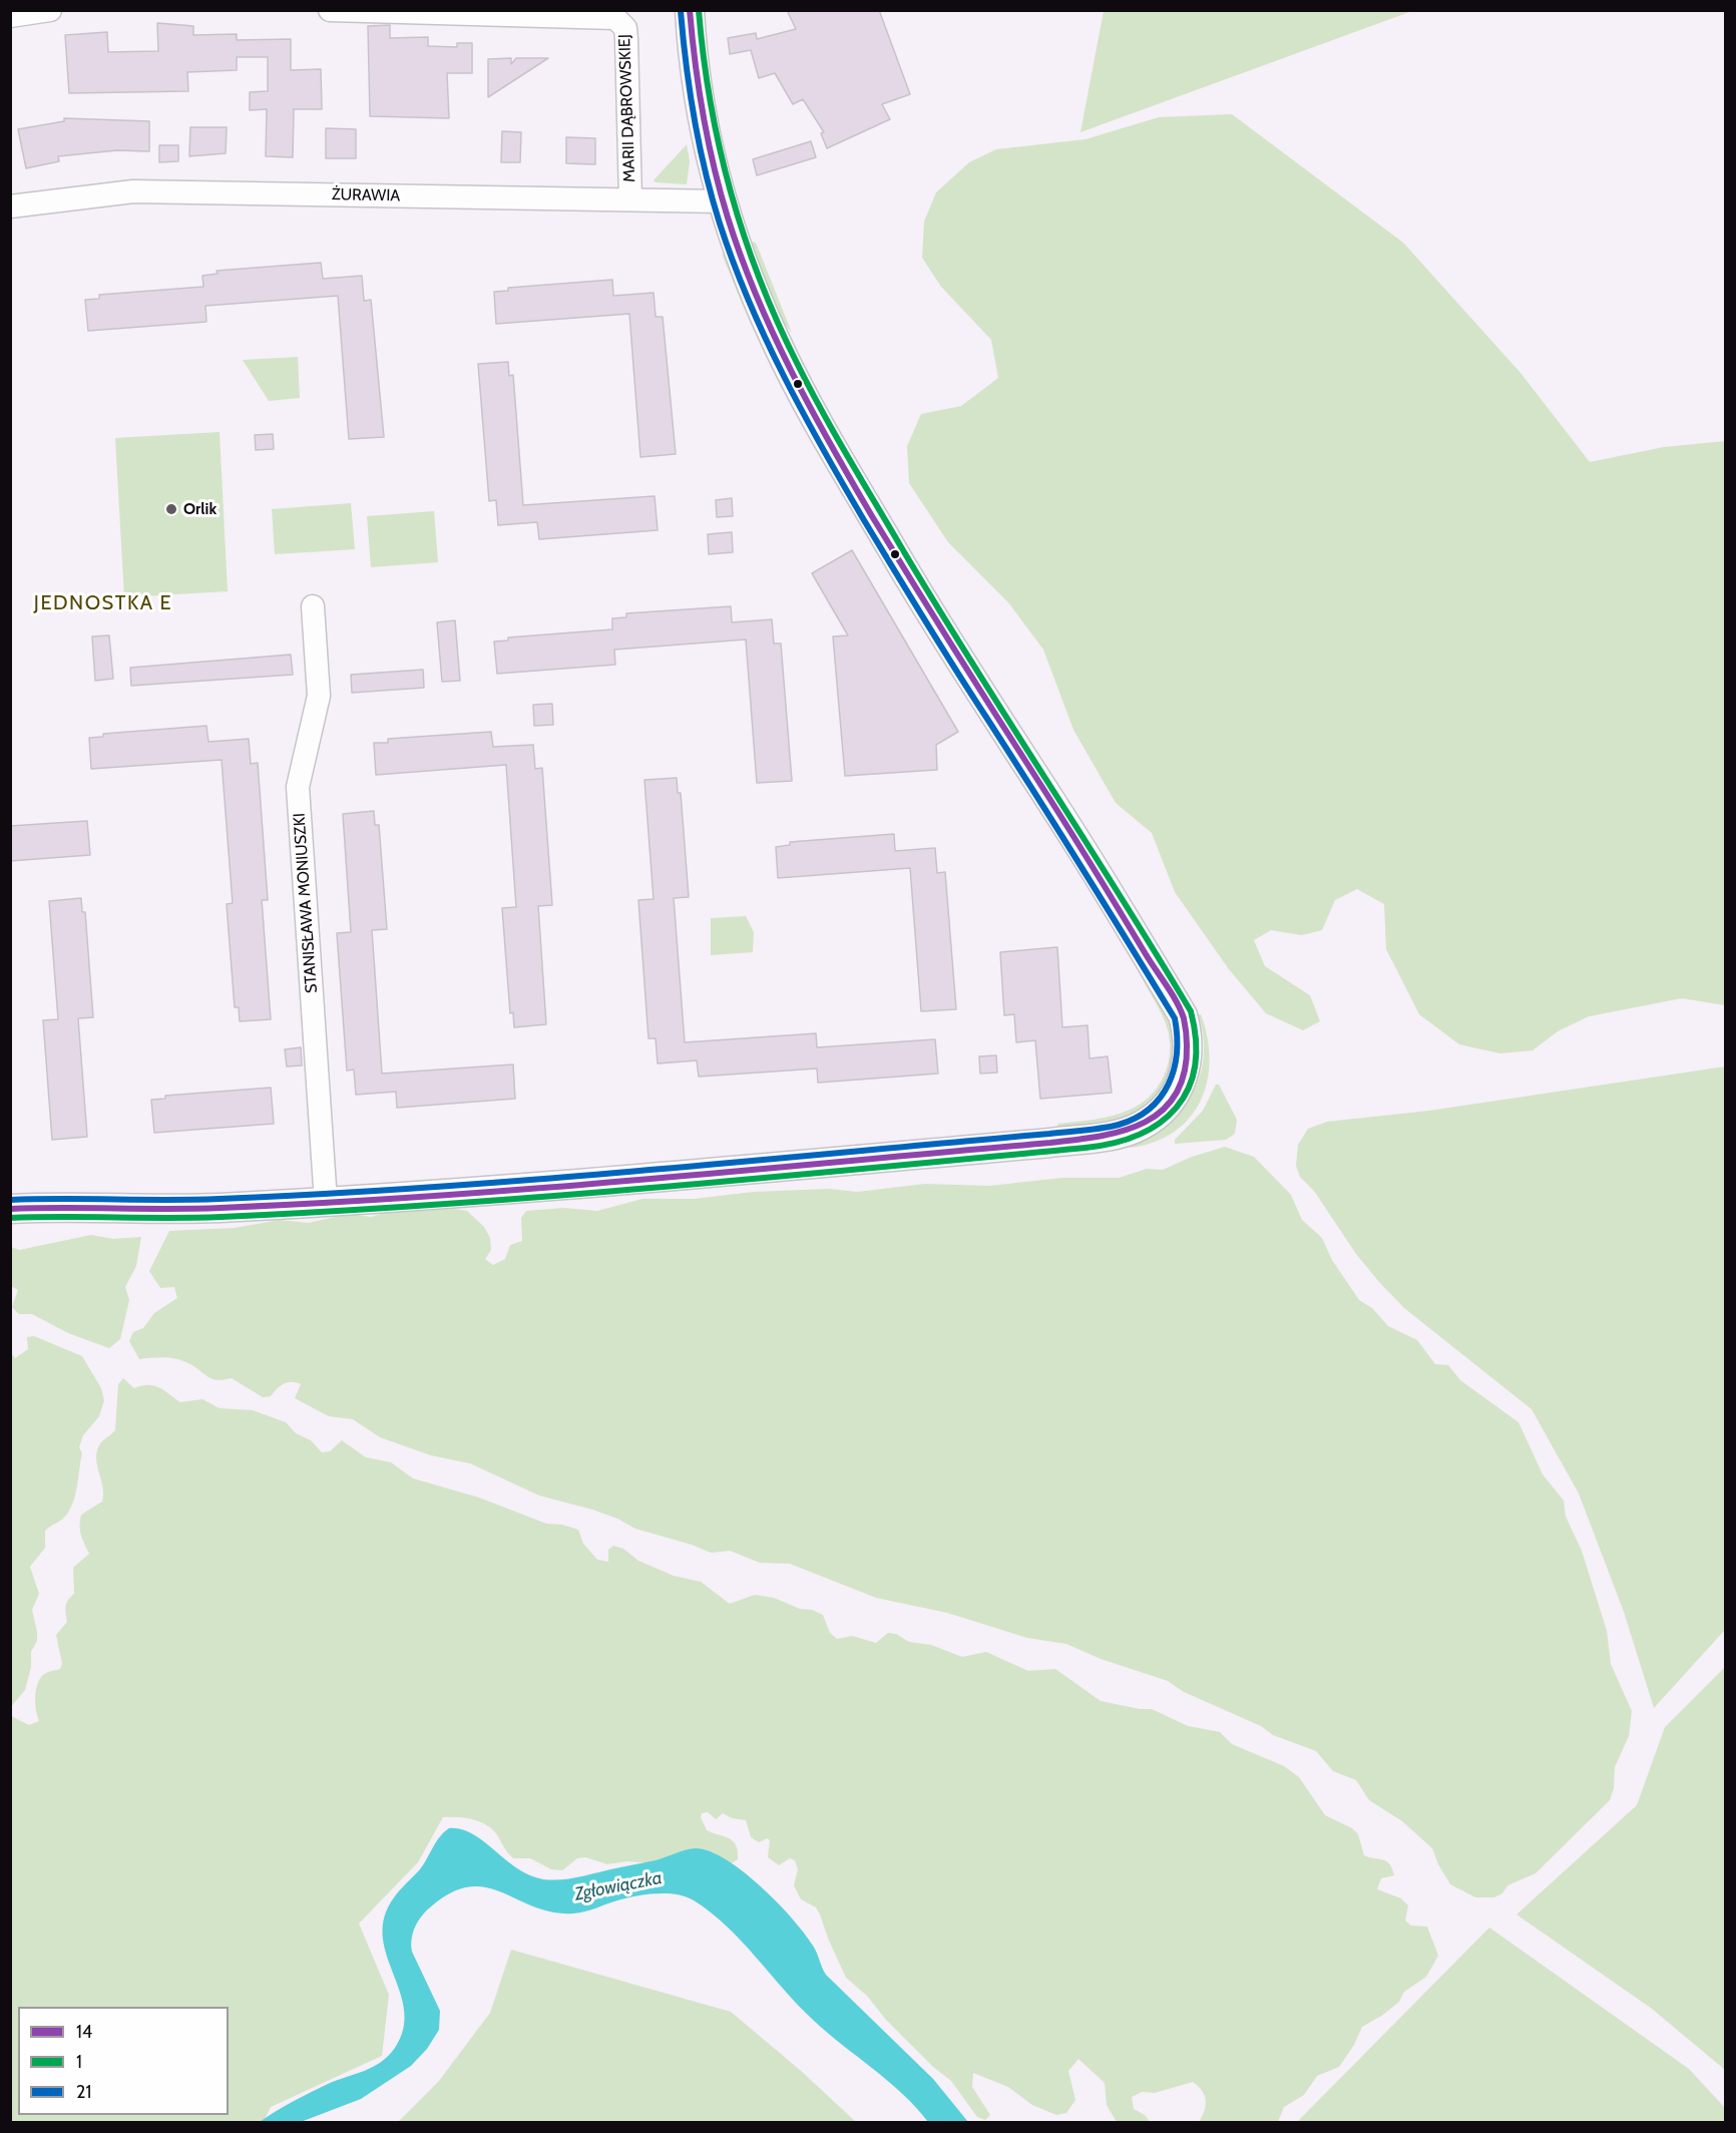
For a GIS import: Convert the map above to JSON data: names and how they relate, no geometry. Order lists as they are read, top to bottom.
{
  "streets": {
    "street": ["MARII DĄBROWSKIEJ", "ŻURAWIA", "STANISŁAWA MONIUSZKI"]
  },
  "crossings": [
    ["MARII DĄBROWSKIEJ", "ŻURAWIA"]
  ],
  "districts": ["JEDNOSTKA E"],
  "water": ["Zgłowiączka"],
  "places": ["Orlik"],
  "lines": ["transit line 14", "transit line 1", "transit line 21"],
  "legend": ["14", "1", "21"]
}
